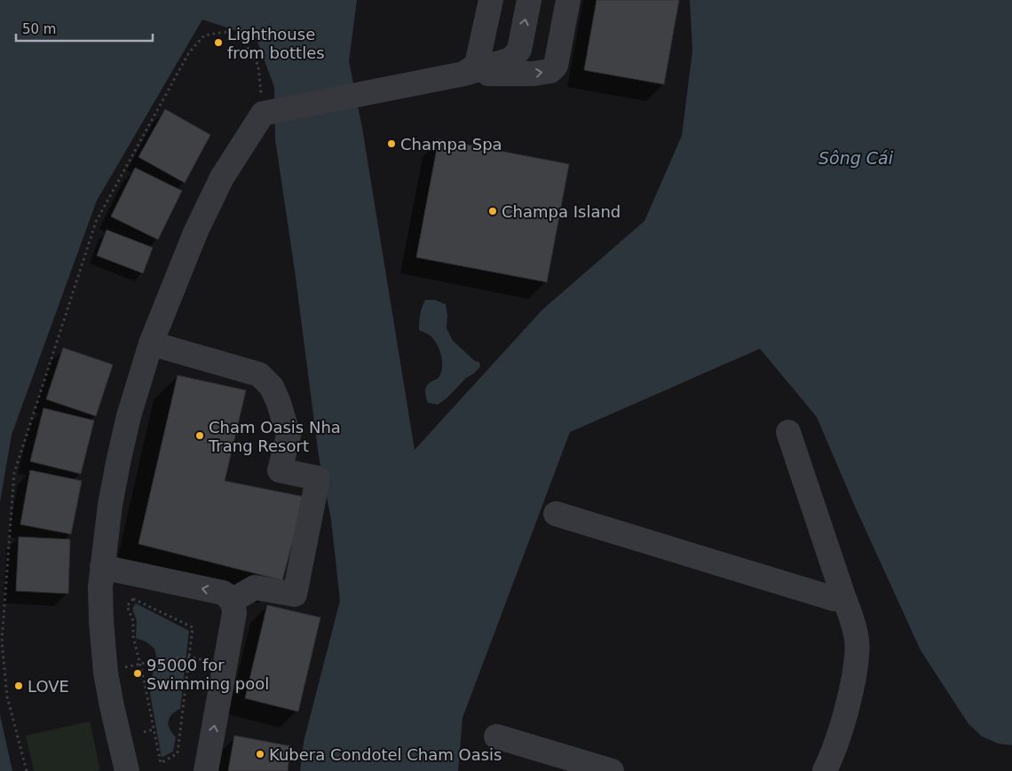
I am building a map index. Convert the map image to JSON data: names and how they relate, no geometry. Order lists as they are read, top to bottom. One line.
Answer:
{"water":["Sông Cái"],"places":["Lighthouse from bottles","Champa Spa","Champa Island","Cham Oasis Nha Trang Resort","95000 for Swimming pool","LOVE","Kubera Condotel Cham Oasis"],"scale_bar":"50 m"}
